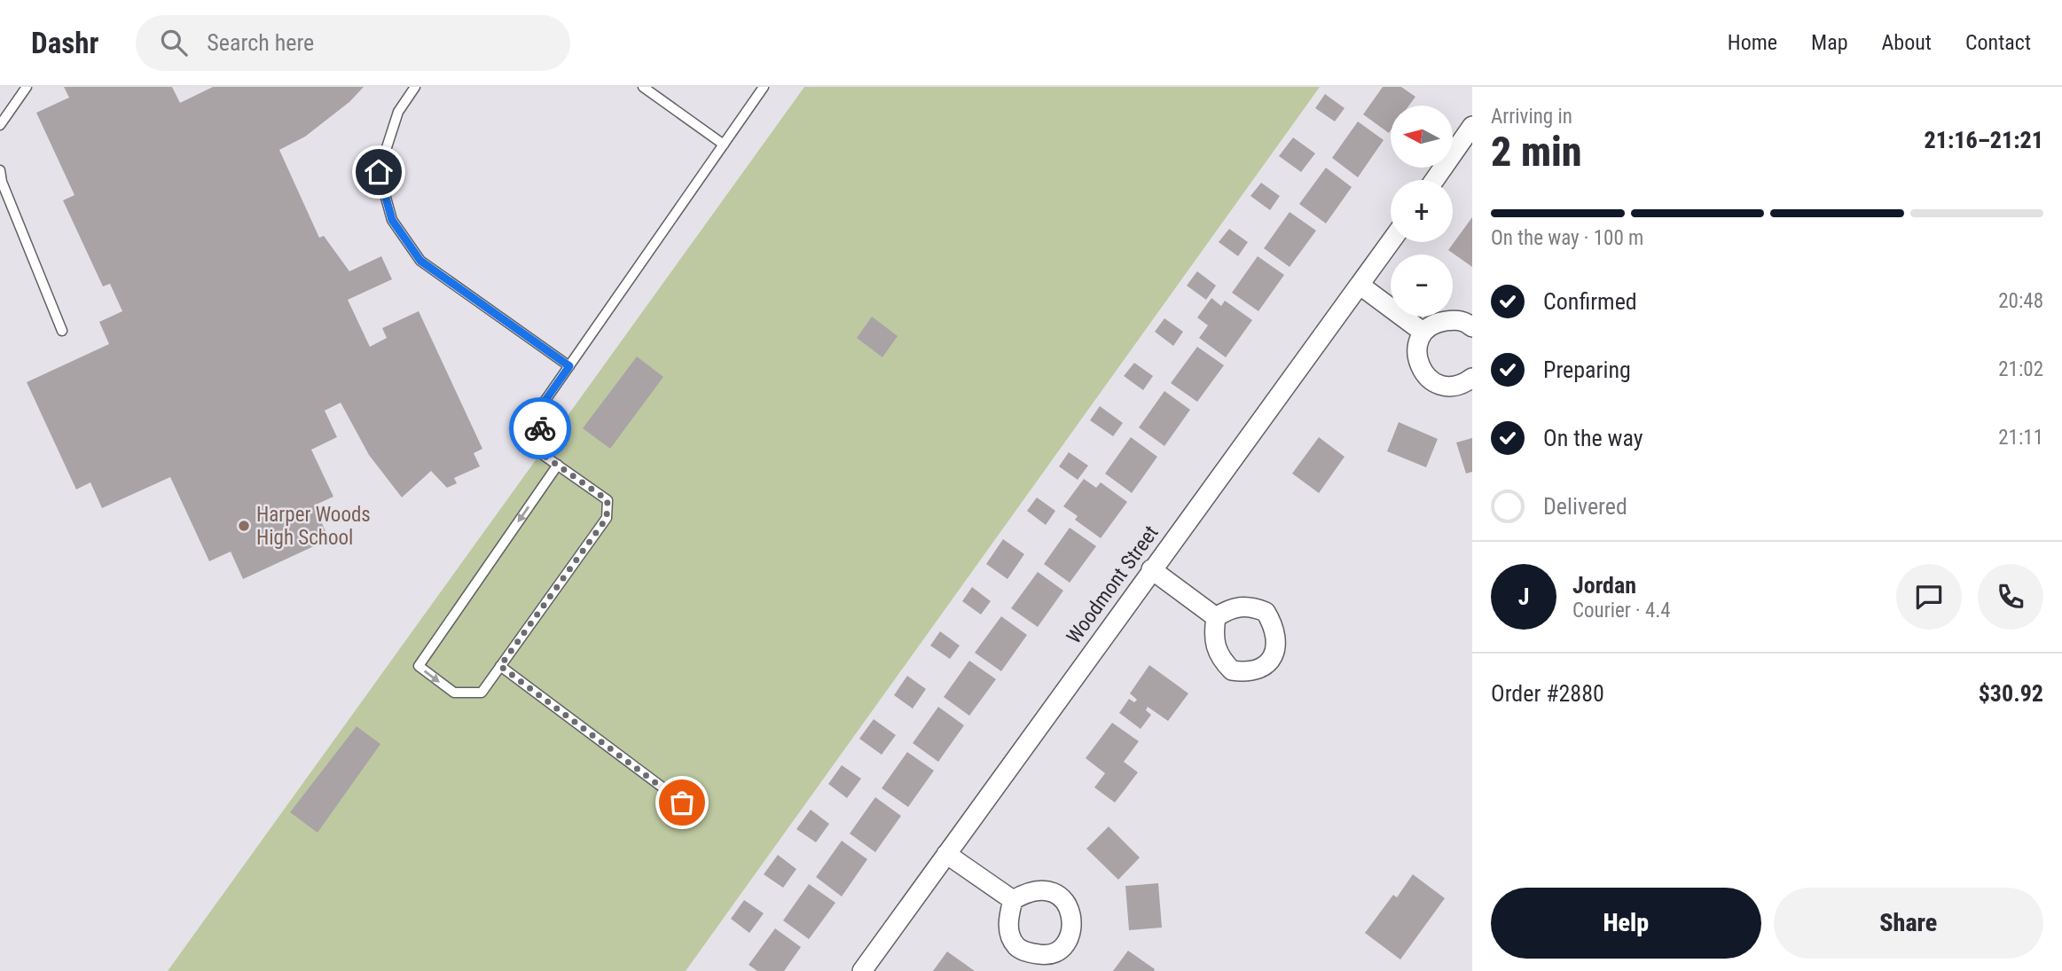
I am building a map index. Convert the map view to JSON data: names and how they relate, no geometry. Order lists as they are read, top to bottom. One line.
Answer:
{"streets":{"street":["Woodmont Street"]},"places":["Harper Woods High School"],"north":"left","page":{"header":"Dashr","search":"Search here","nav":["Home","Map","About","Contact"],"heading":["2 min","Arriving in","21:16–21:21"],"panel":["Jordan","Courier · 4.4","Order #2880","$30.92"],"map_buttons":["+","−"],"bar":"On the way · 100 m","list":[["Confirmed","20:48"],["Preparing","21:02"],["On the way","21:11"],"Delivered"],"round":"J","buttons":["Help","Share"]}}
